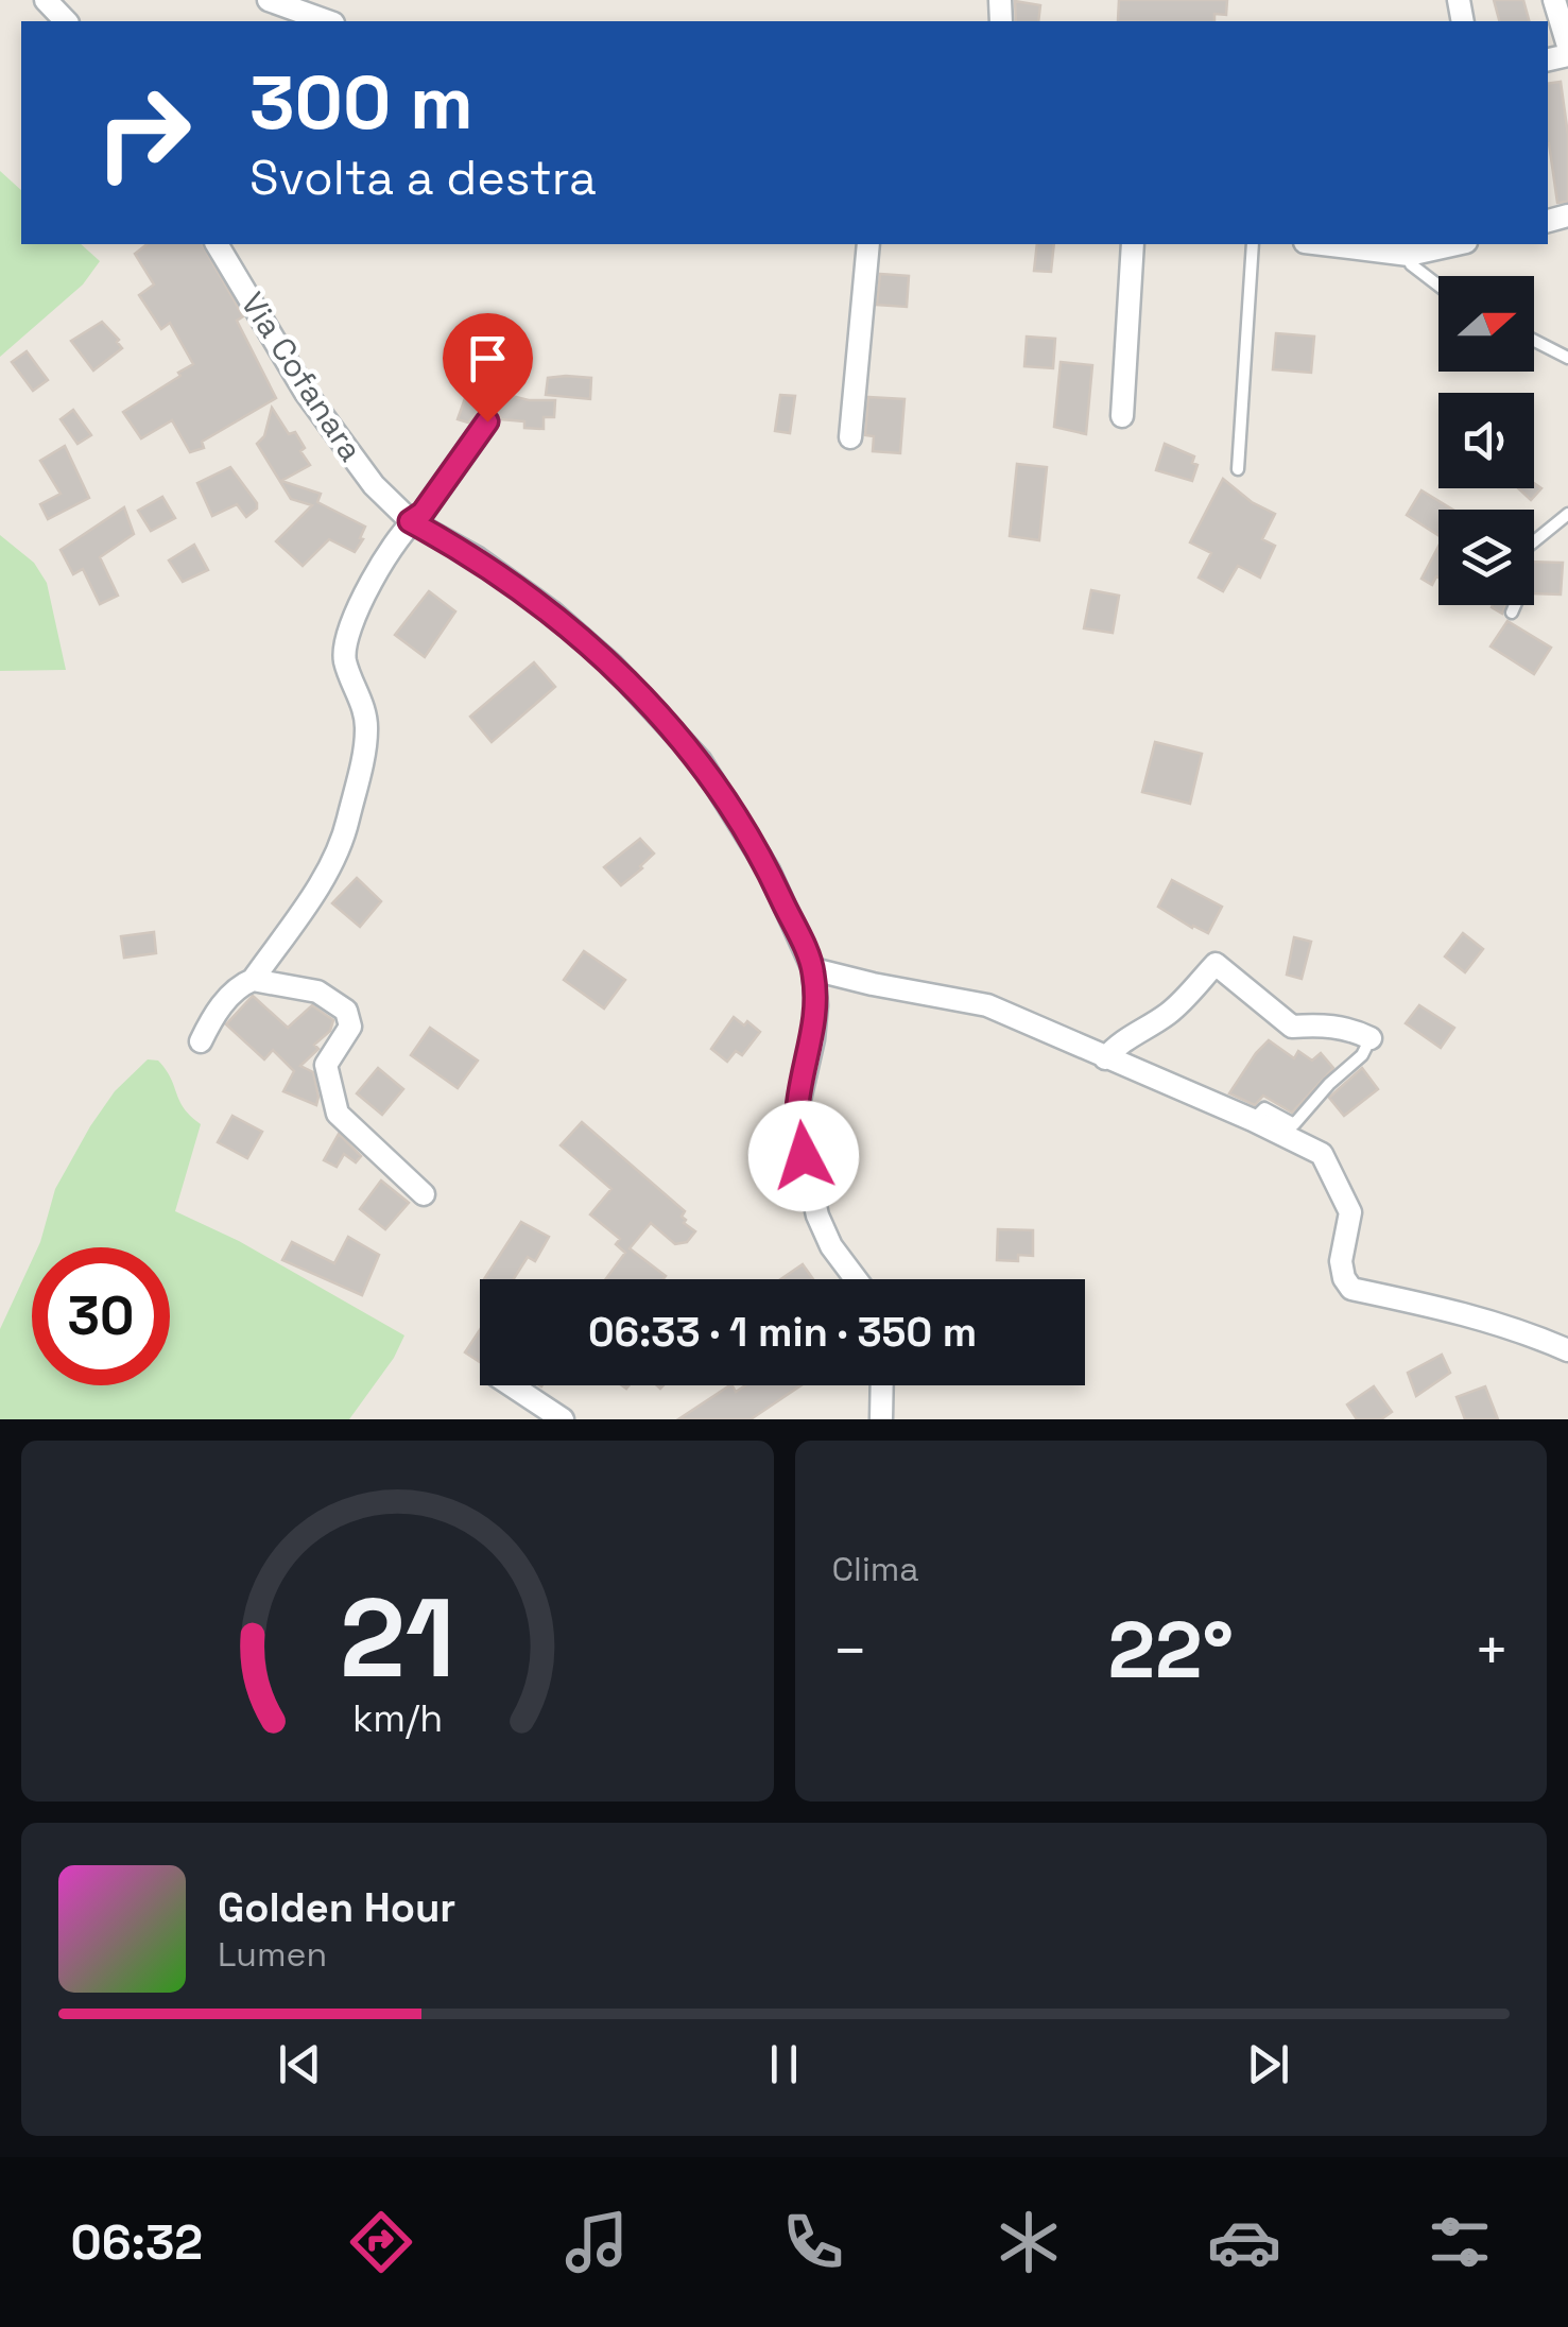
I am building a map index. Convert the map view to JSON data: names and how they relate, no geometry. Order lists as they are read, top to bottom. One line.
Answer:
{"streets":{"street":["Via Cofanara"]},"north":"right","page":{"turn":["300 m","Svolta a destra"],"limit":"30","trip":"06:33 · 1 min · 350 m","tile":"Clima","heat":["−","22°","+"],"song":["Golden Hour","Lumen"],"tabs":"06:32","gauge":["21","km/h"]}}
